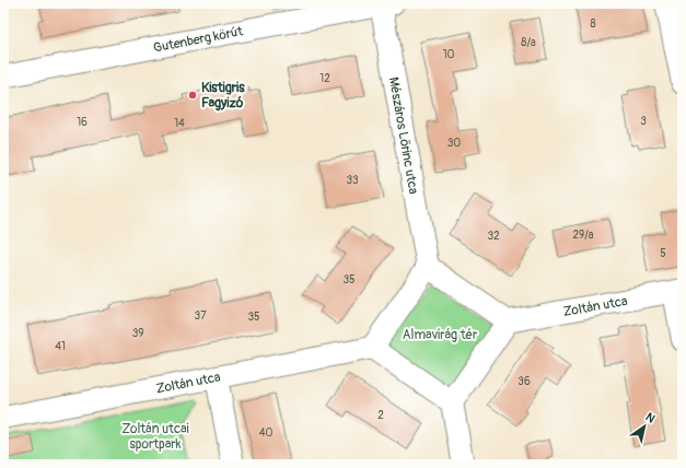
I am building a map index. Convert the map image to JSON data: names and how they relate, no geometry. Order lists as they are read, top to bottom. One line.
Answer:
{"streets":{"street":["Gutenberg körút","Mészáros Lőrinc utca","Zoltán utca"]},"crossings":[["Gutenberg körút","Mészáros Lőrinc utca"]],"parks":["Almavirág tér","Zoltán utcai sportpark"],"places":["Kistigris Fagyizó"],"house_numbers":["8","8/a","10","12","3","16","14","30","33","29/a","32","5","35","37","35","39","41","36","2","40"],"north":"top right"}
